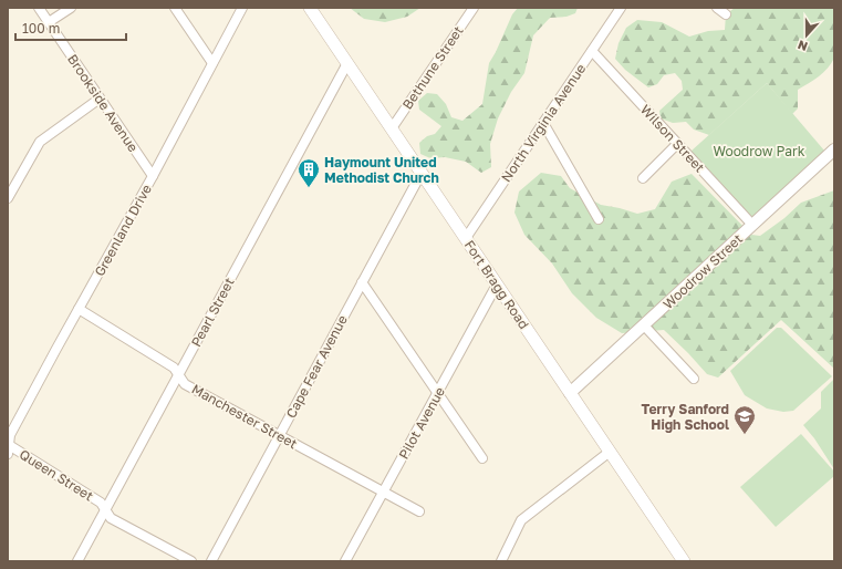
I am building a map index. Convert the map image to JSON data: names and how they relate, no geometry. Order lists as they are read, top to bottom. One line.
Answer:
{"streets":{"main road":["Fort Bragg Road"],"street":["Bethune Street","Brookside Avenue","North Virginia Avenue","Wilson Street","Greenland Drive","Woodrow Street","Pearl Street","Cape Fear Avenue","Manchester Street","Pilot Avenue","Queen Street"]},"crossings":[["Bethune Street","Fort Bragg Road"],["Brookside Avenue","Greenland Drive"],["North Virginia Avenue","Wilson Street"],["North Virginia Avenue","Fort Bragg Road"],["Wilson Street","Woodrow Street"],["Greenland Drive","Manchester Street"],["Greenland Drive","Queen Street"],["Woodrow Street","Fort Bragg Road"],["Fort Bragg Road","Pearl Street"],["Fort Bragg Road","Cape Fear Avenue"],["Fort Bragg Road","Pilot Avenue"],["Pearl Street","Manchester Street"],["Pearl Street","Queen Street"],["Cape Fear Avenue","Manchester Street"],["Manchester Street","Pilot Avenue"]],"parks":["Woodrow Park"],"places":{"building":["Haymount United Methodist Church"],"school or university":["Terry Sanford High School"]},"scale_bar":"100 m","north":"bottom"}
